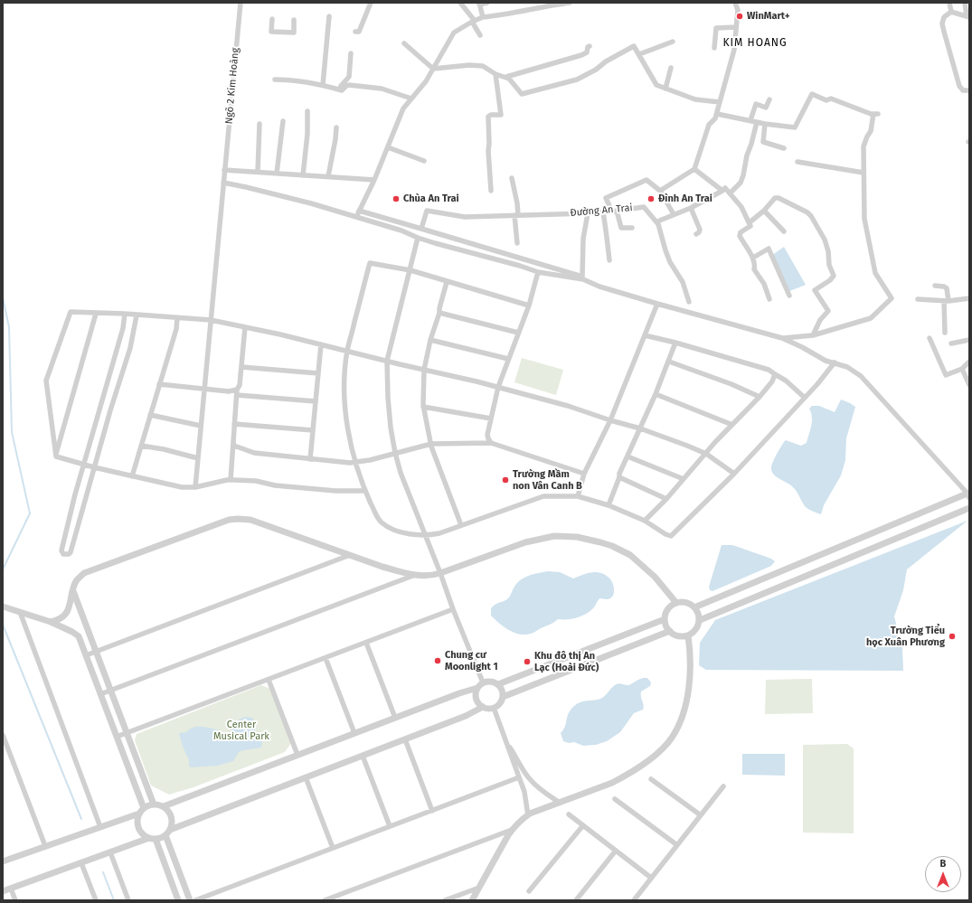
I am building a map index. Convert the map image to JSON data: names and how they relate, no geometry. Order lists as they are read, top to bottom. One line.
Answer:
{"streets":{"street":["Ngõ 2 Kim Hoàng","Đường An Trai"]},"districts":["KIM HOANG"],"parks":["Center Musical Park"],"places":["WinMart+","Chùa An Trai","Đình An Trai","Trường Mầm non Vân Canh B","Trường Tiểu học Xuân Phương","Chung cư Moonlight 1","Khu đô thị An Lạc (Hoài Đức)"],"north":"top"}
